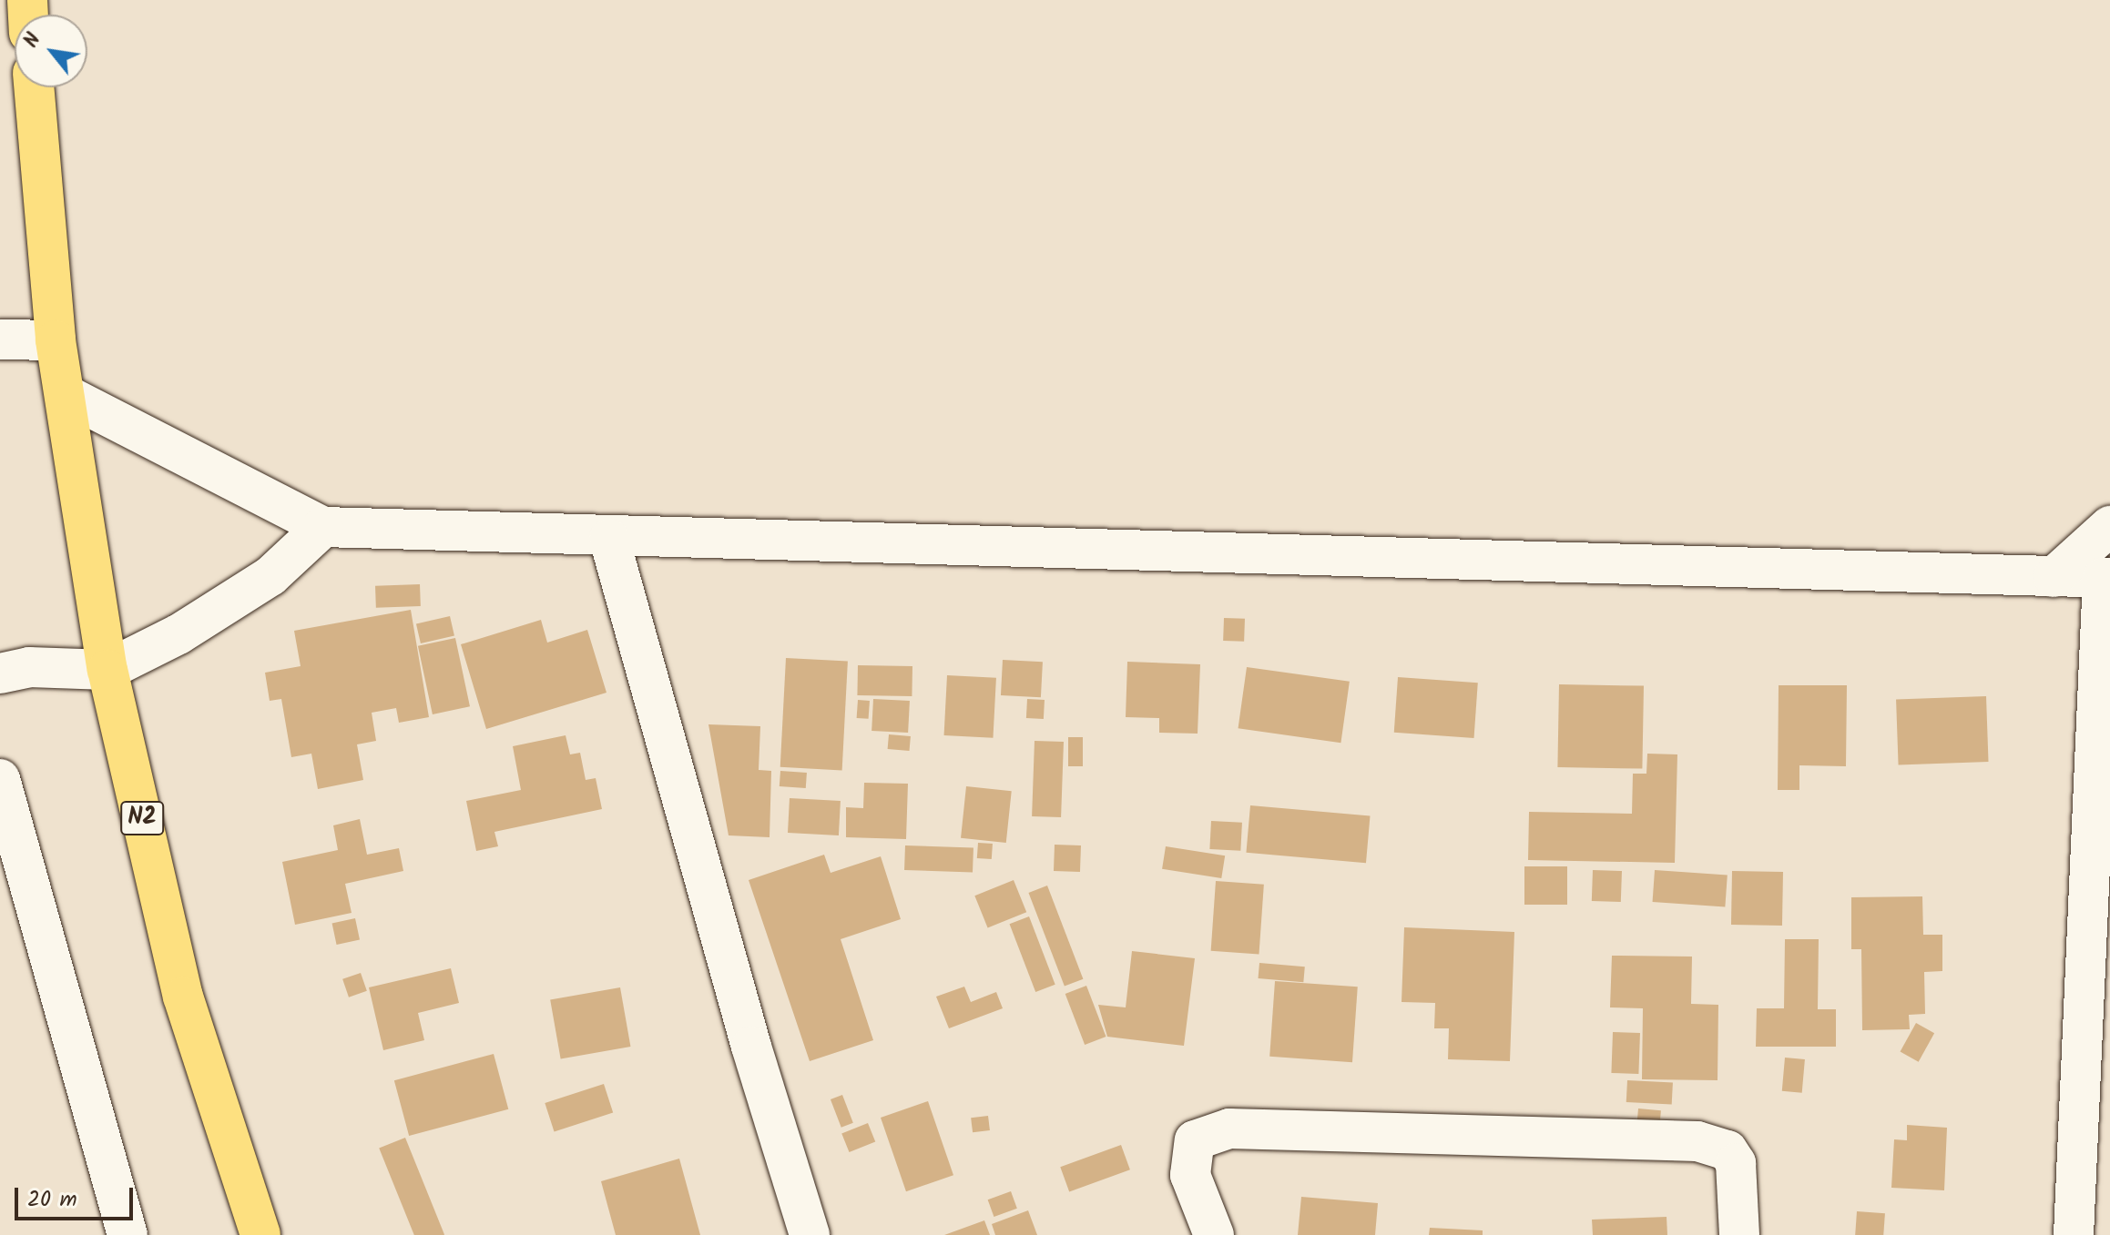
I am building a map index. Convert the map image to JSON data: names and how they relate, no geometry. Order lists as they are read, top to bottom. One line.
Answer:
{"streets":{"main road":["N2"]},"scale_bar":"20 m","north":"top left"}
